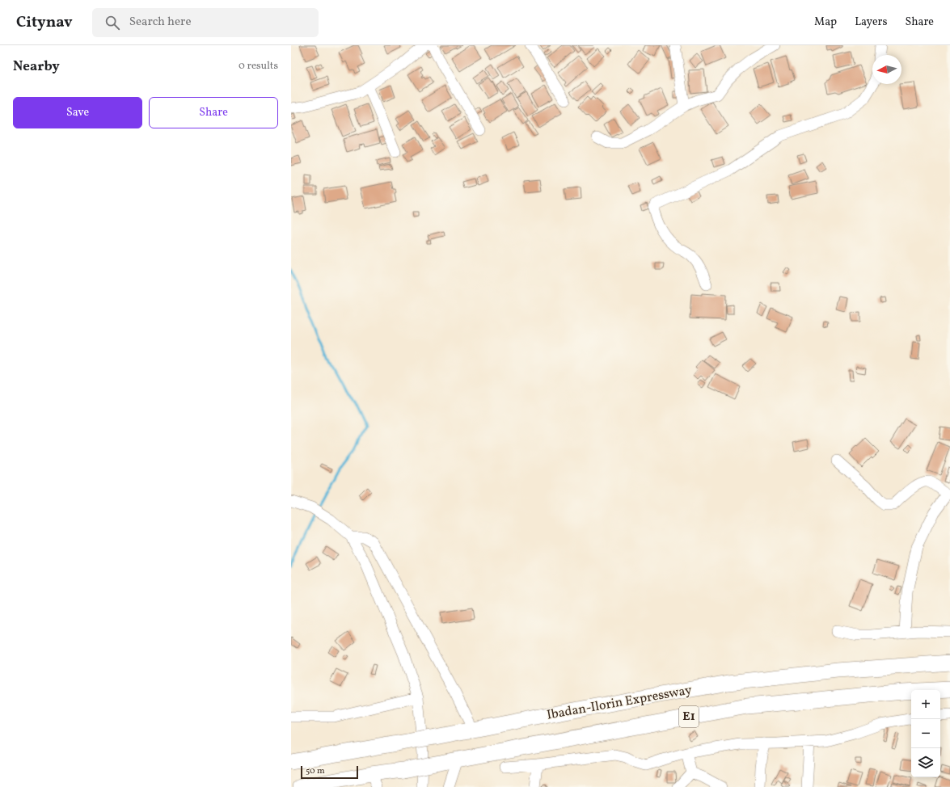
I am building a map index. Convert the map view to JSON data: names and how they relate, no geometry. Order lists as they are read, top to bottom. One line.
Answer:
{"streets":{"highway":["Ibadan-Ilorin Expressway","E1"]},"scale_bar":"50 m","north":"left","page":{"header":"Citynav","search":"Search here","nav":["Map","Layers","Share"],"heading":["Nearby","0 results"],"buttons":["Save","Share"],"map_buttons":["+","−"],"scale":"50 m"}}
